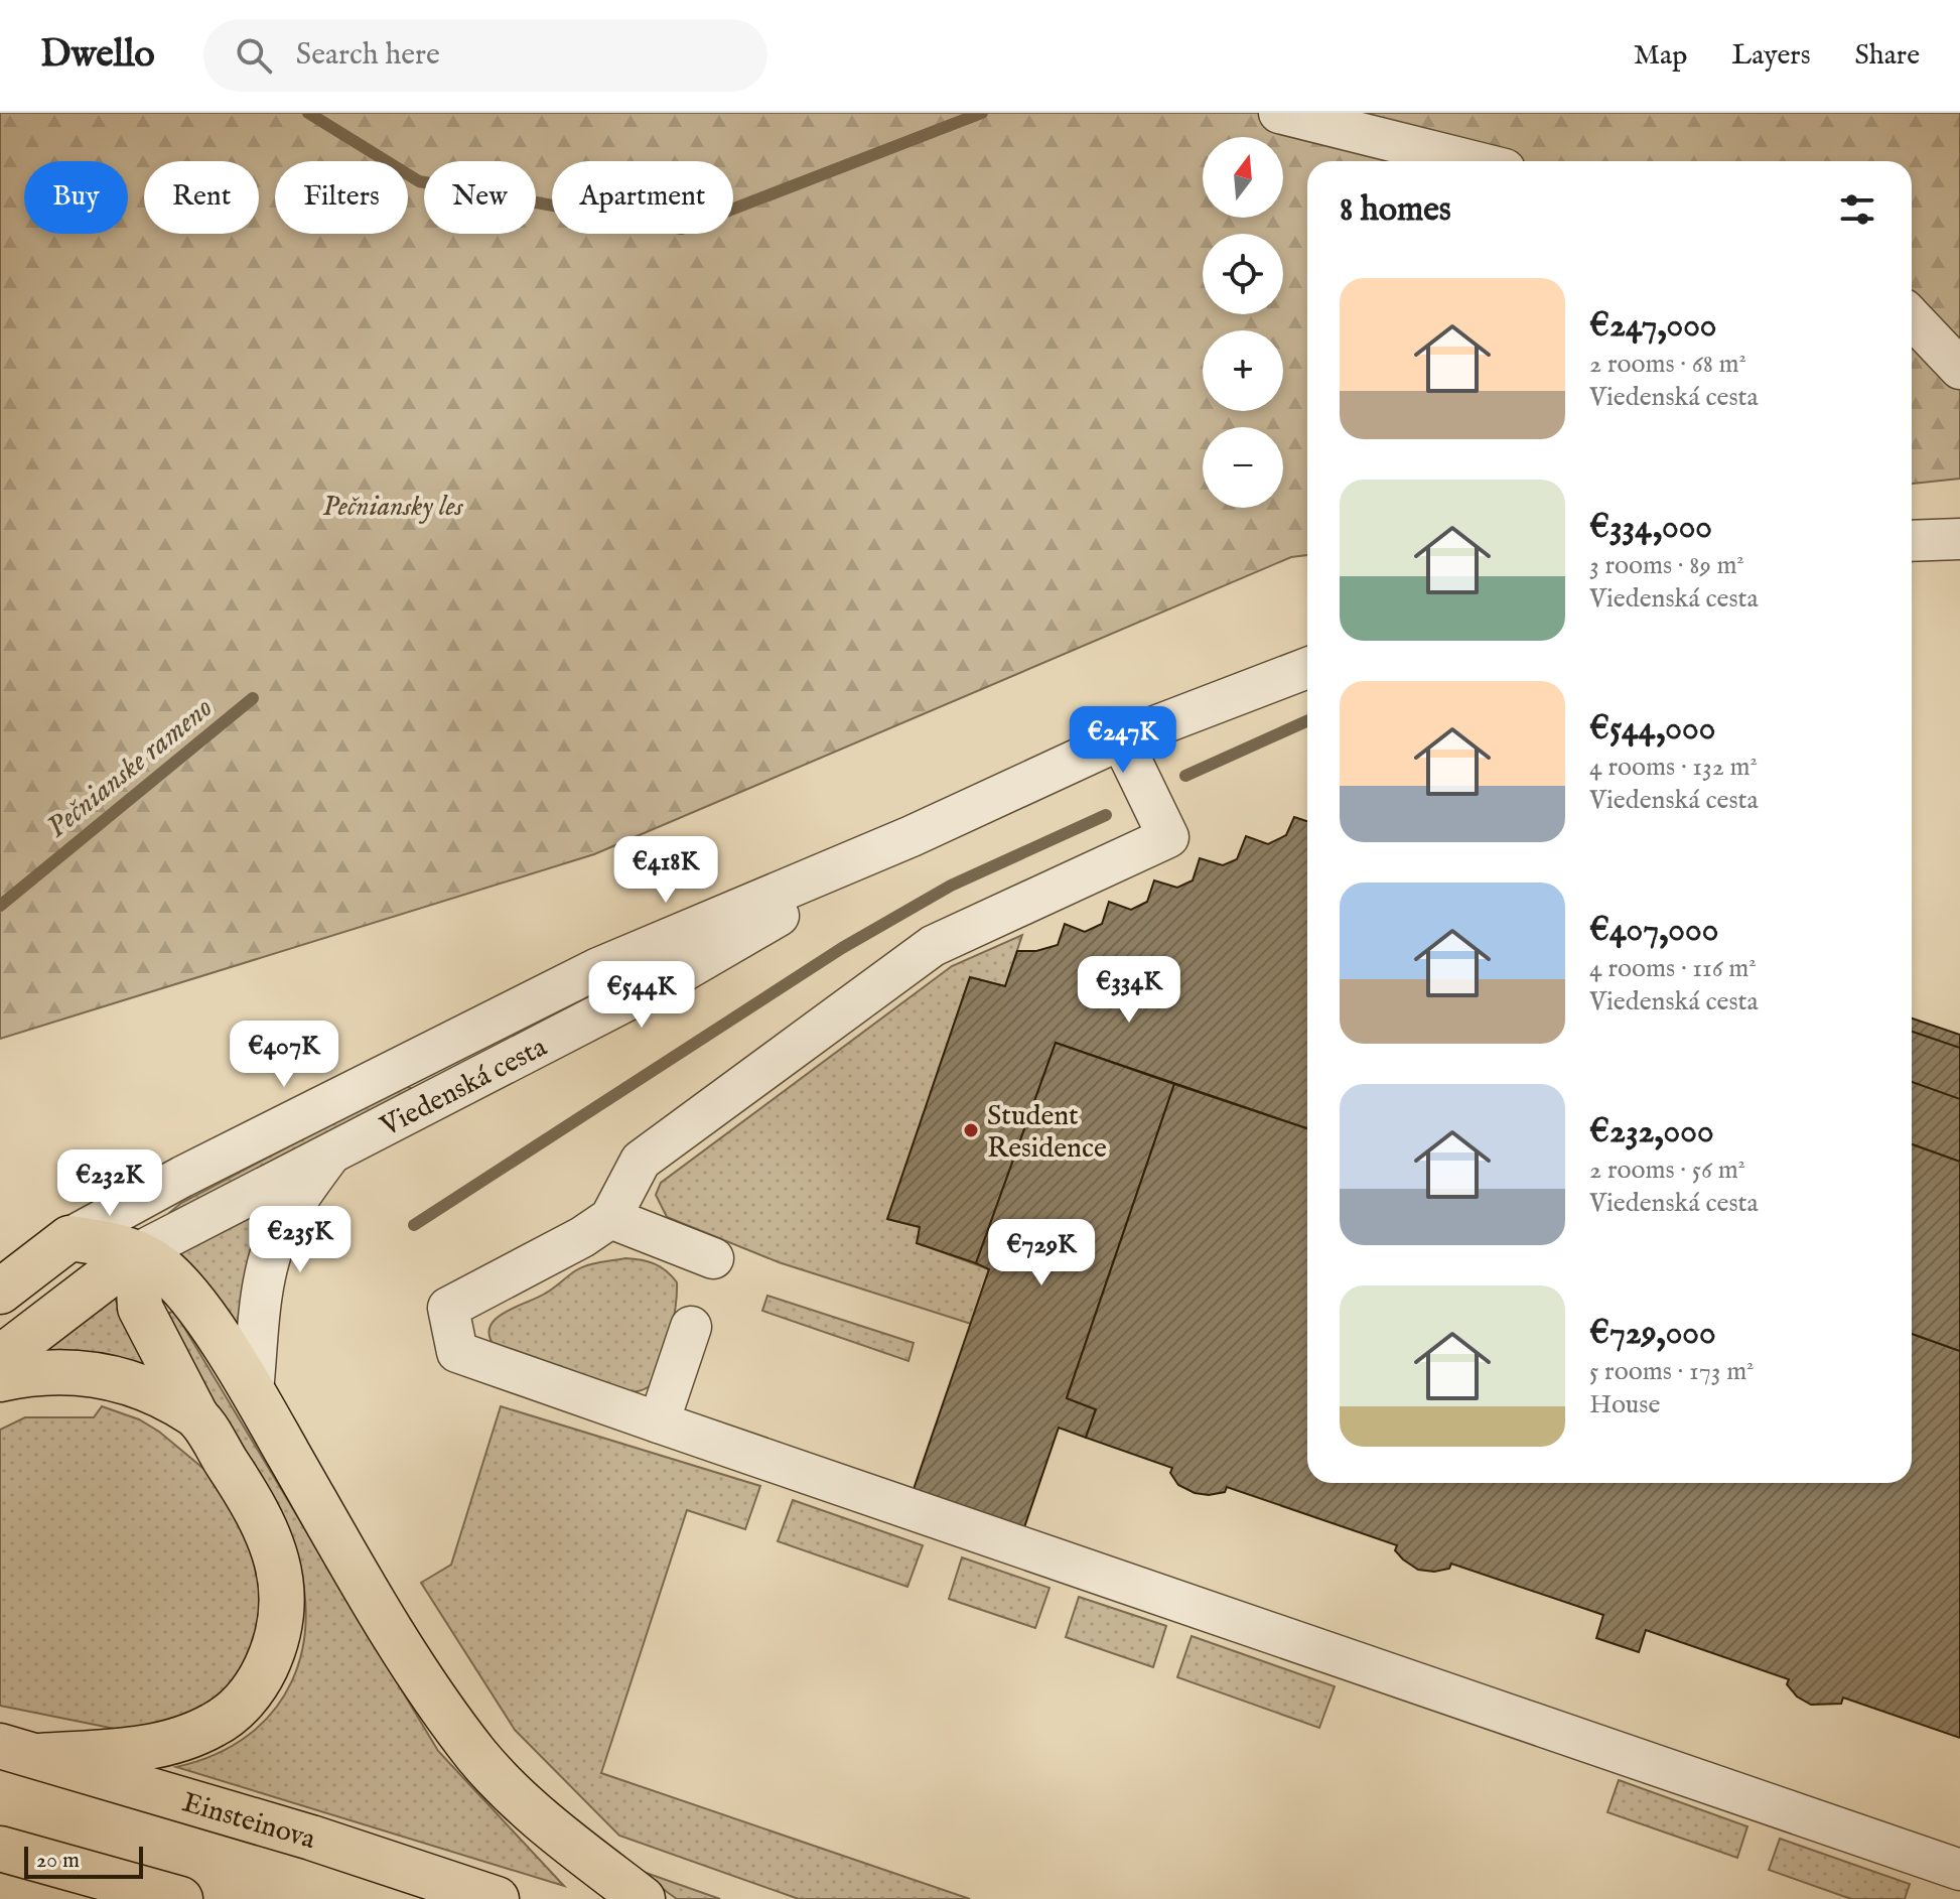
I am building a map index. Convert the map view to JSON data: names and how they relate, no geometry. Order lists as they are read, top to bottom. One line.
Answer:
{"streets":{"main road":["Viedenská cesta","Einsteinova"]},"water":["Pečnianske rameno"],"parks":["Pečniansky les"],"places":["Student Residence"],"scale_bar":"20 m","north":"top","page":{"header":"Dwello","search":"Search here","nav":["Map","Layers","Share"],"map_buttons":["+","−"],"chip":["Buy","Rent","Filters","New","Apartment"],"heading":"8 homes","list":[{"name":"€247,000","note":"2 rooms · 68 m² · Viedenská cesta"},{"name":"€334,000","note":"3 rooms · 89 m² · Viedenská cesta"},{"name":"€544,000","note":"4 rooms · 132 m² · Viedenská cesta"},{"name":"€407,000","note":"4 rooms · 116 m² · Viedenská cesta"},{"name":"€232,000","note":"2 rooms · 56 m² · Viedenská cesta"},{"name":"€729,000","note":"5 rooms · 173 m² · House"}],"price":["€247K","€418K","€334K","€544K","€407K","€232K","€235K","€729K"],"scale":"20 m"}}
